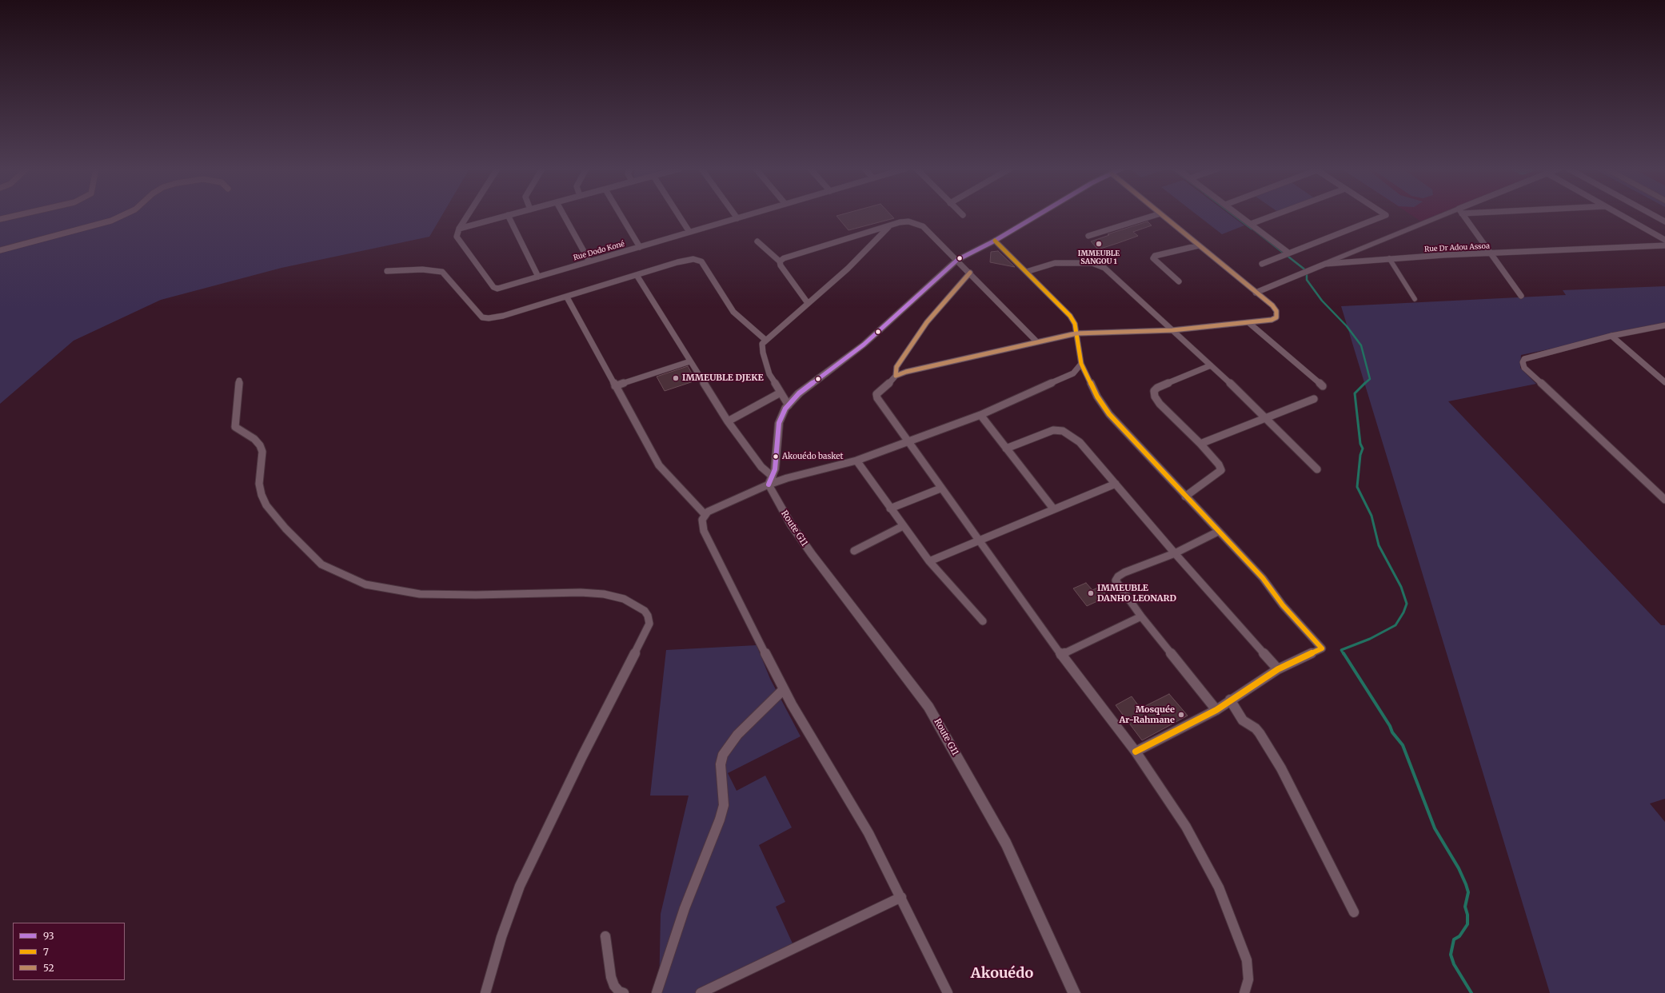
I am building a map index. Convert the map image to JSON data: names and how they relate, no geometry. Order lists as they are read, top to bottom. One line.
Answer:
{"streets":{"street":["Rue Dr Adou Assoa","Rue Dodo Koné","Route G11"]},"districts":["Akouédo"],"places":["IMMEUBLE SANGOU 1","IMMEUBLE DJEKE","Akouédo basket","IMMEUBLE DANHO LEONARD","Mosquée Ar-Rahmane"],"lines":["transit line 93","transit line 52","transit line 7"],"legend":["93","7","52"]}
